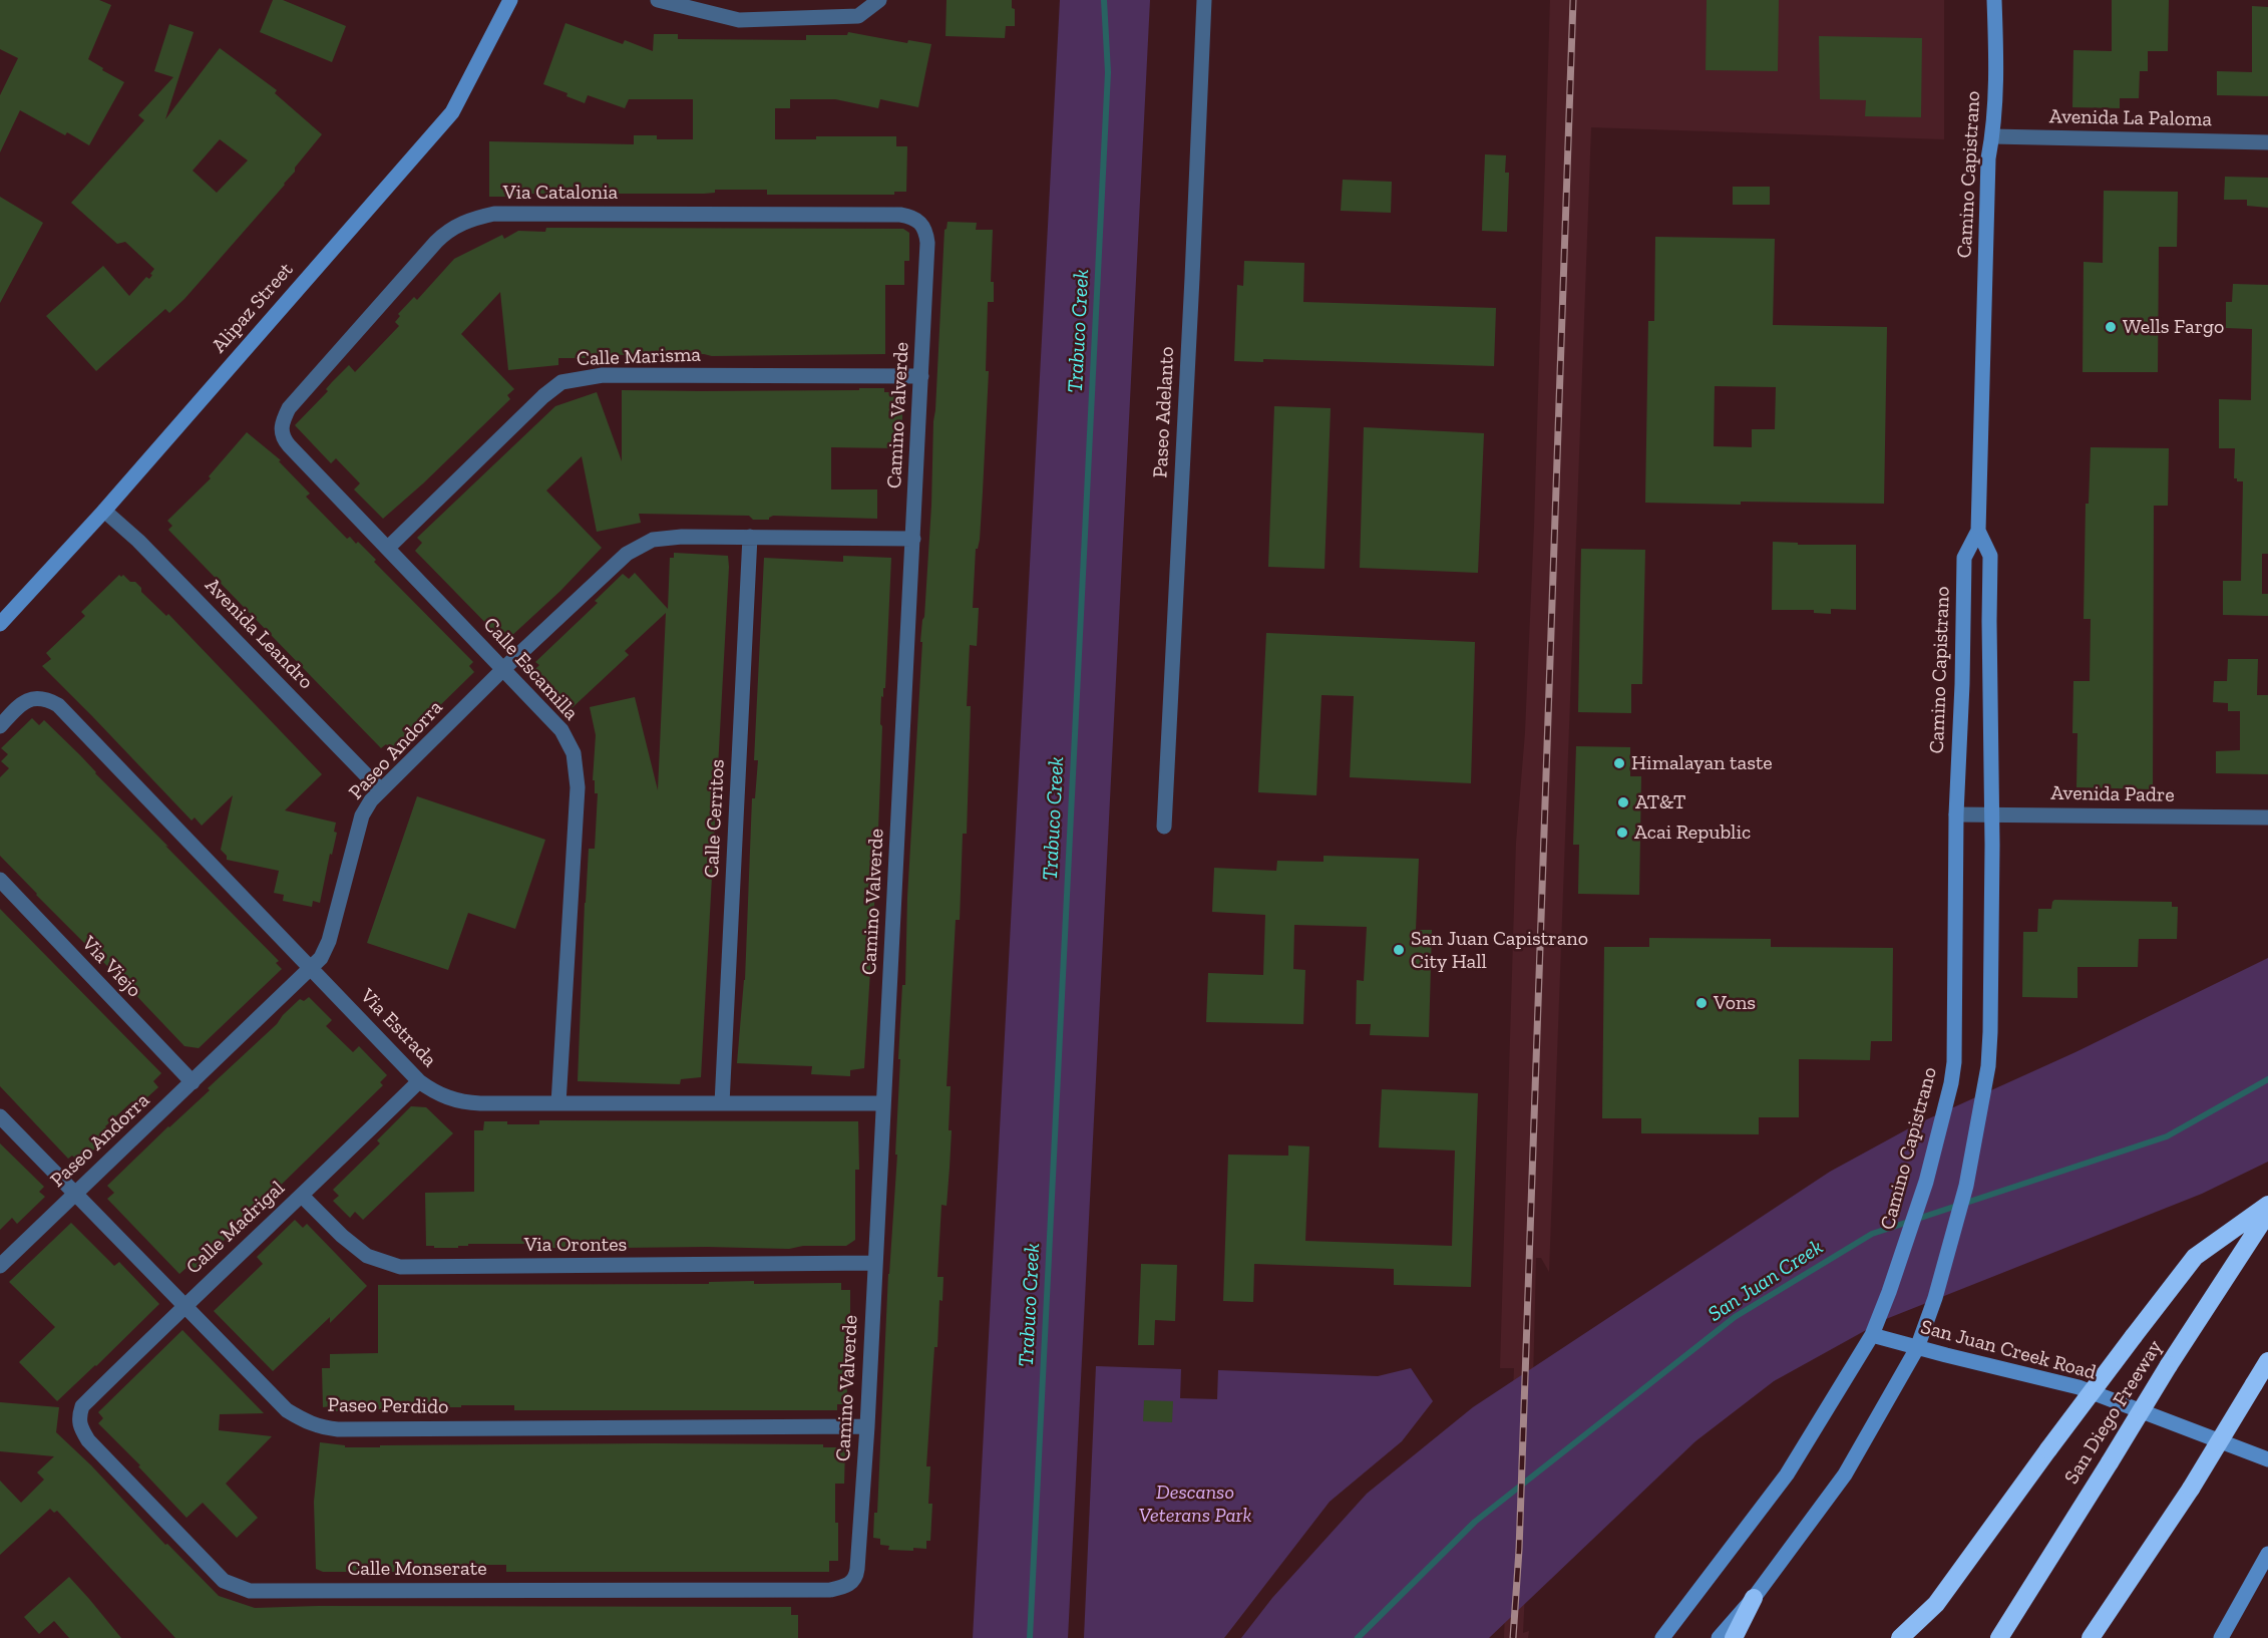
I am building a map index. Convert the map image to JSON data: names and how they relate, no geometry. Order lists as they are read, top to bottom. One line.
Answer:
{"streets":{"highway":["San Diego Freeway"],"main road":["Camino Capistrano","Alipaz Street","San Juan Creek Road"],"street":["Avenida La Paloma","Via Catalonia","Calle Marisma","Paseo Adelanto","Camino Valverde","Avenida Leandro","Calle Escamilla","Paseo Andorra","Avenida Padre","Calle Cerritos","Via Viejo","Via Estrada","Calle Madrigal","Via Orontes","Paseo Perdido","Calle Monserate"]},"crossings":[["Avenida La Paloma","Camino Capistrano"],["Camino Capistrano","Avenida Padre"],["Camino Capistrano","San Juan Creek Road"],["Via Catalonia","Camino Valverde"],["Via Catalonia","Calle Escamilla"],["Alipaz Street","Avenida Leandro"],["Calle Marisma","Camino Valverde"],["Calle Marisma","Calle Escamilla"],["Camino Valverde","Paseo Andorra"],["Camino Valverde","Via Estrada"],["Camino Valverde","Via Orontes"],["Camino Valverde","Paseo Perdido"],["Camino Valverde","Calle Monserate"],["Avenida Leandro","Paseo Andorra"],["Calle Escamilla","Paseo Andorra"],["Calle Escamilla","Via Estrada"],["Paseo Andorra","Calle Cerritos"],["Paseo Andorra","Via Viejo"],["Paseo Andorra","Via Estrada"],["Paseo Andorra","Paseo Perdido"],["Calle Cerritos","Via Estrada"],["Via Estrada","Calle Madrigal"],["Calle Madrigal","Via Orontes"],["Calle Madrigal","Paseo Perdido"],["Calle Madrigal","Calle Monserate"]],"water":["Trabuco Creek","San Juan Creek"],"parks":["Descanso Veterans Park"],"places":["Wells Fargo","Himalayan taste","AT&T","Acai Republic","San Juan Capistrano City Hall","Vons"]}
